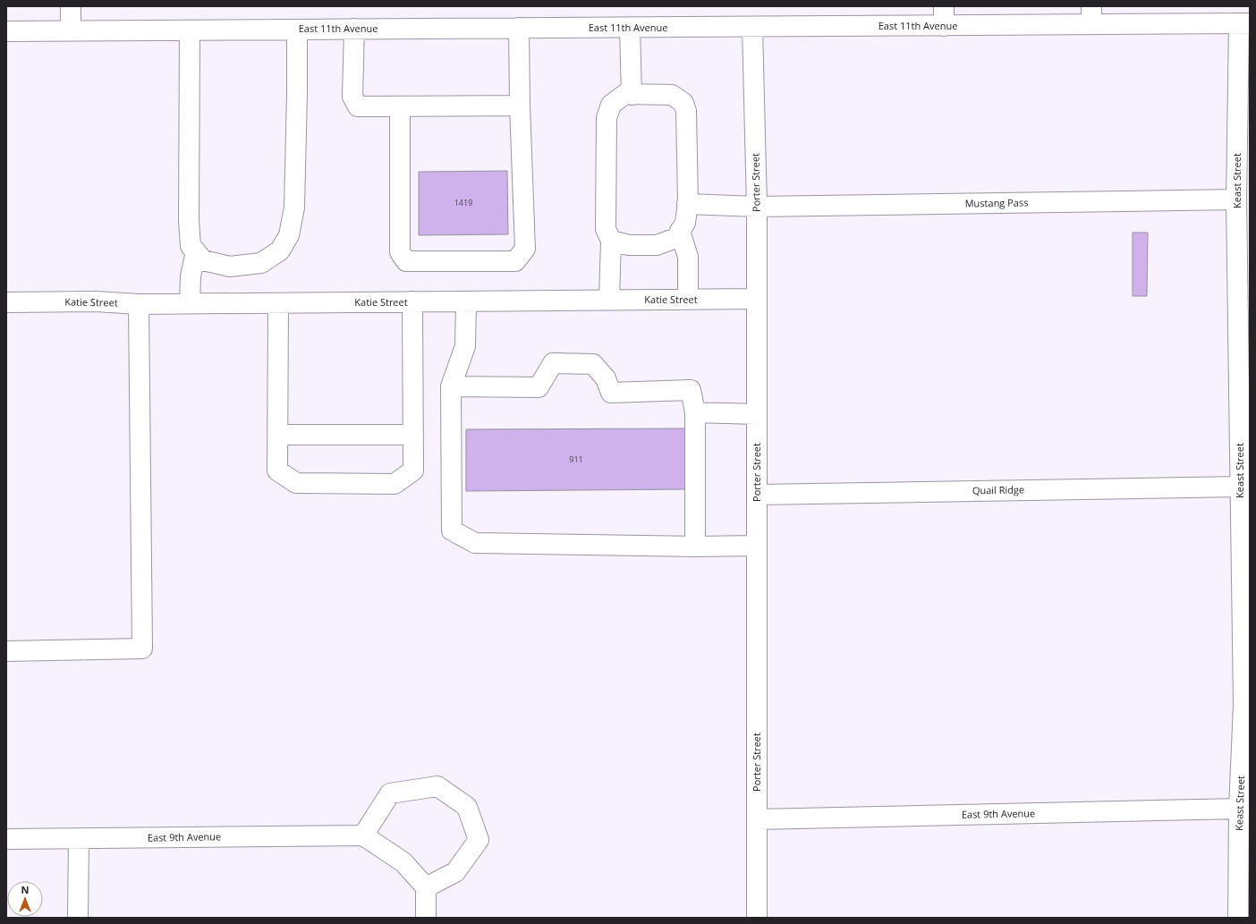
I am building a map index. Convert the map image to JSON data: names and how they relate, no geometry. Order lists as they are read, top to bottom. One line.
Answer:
{"streets":{"street":["East 11th Avenue","Keast Street","Porter Street","Mustang Pass","Katie Street","Quail Ridge","East 9th Avenue"]},"crossings":[["East 11th Avenue","Keast Street"],["East 11th Avenue","Porter Street"],["Keast Street","Mustang Pass"],["Keast Street","Quail Ridge"],["Keast Street","East 9th Avenue"],["Porter Street","Mustang Pass"],["Porter Street","Katie Street"],["Porter Street","Quail Ridge"],["Porter Street","East 9th Avenue"]],"house_numbers":["1419","911"],"north":"top"}
